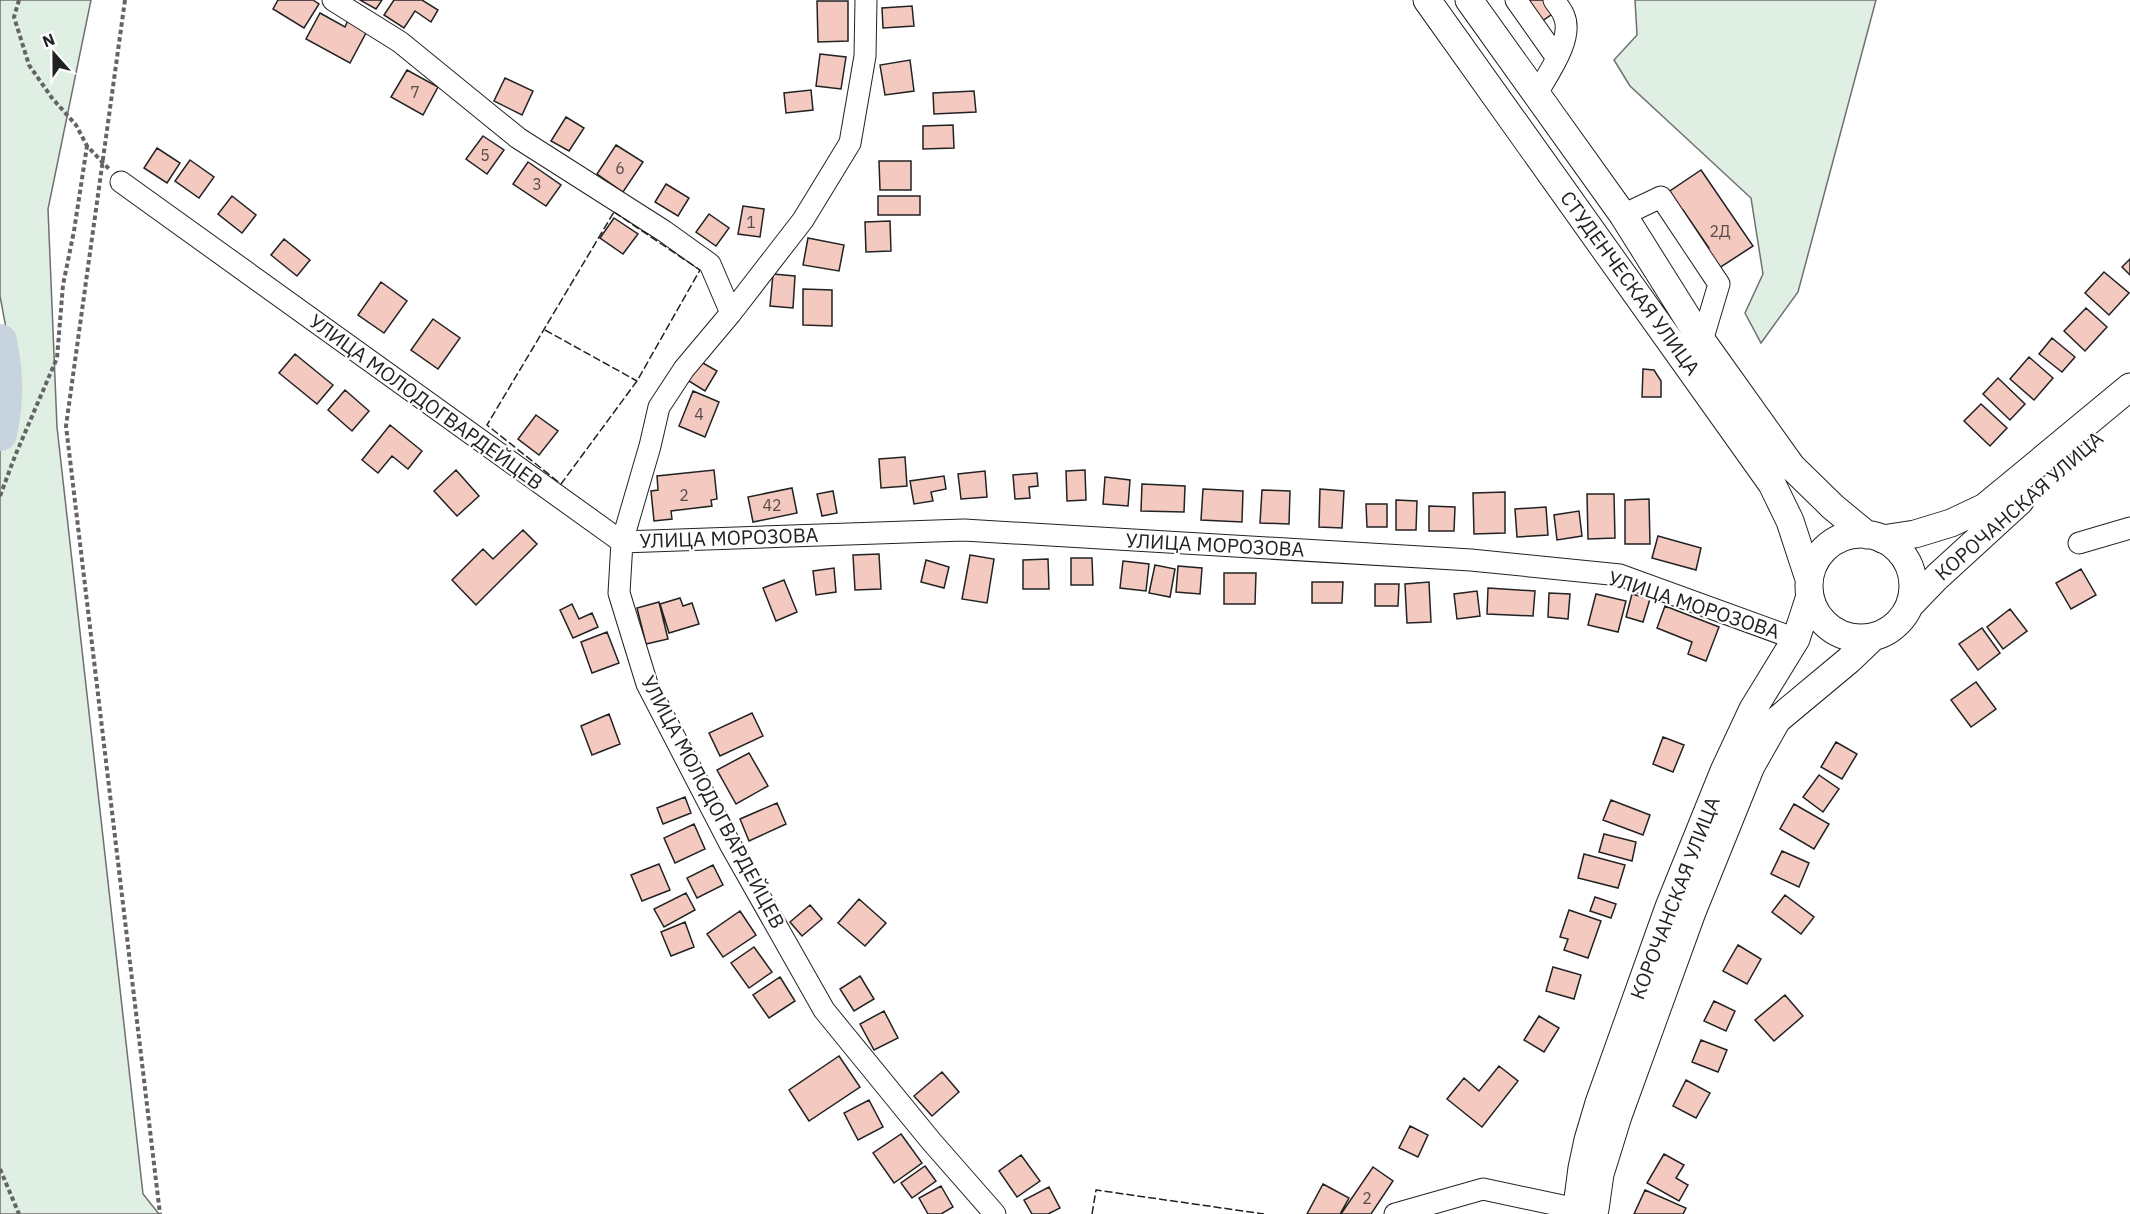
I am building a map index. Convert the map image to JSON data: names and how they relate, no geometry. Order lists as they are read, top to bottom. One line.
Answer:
{"streets":{"main road":["СТУДЕНЧЕСКАЯ УЛИЦА","КОРОЧАНСКАЯ УЛИЦА"],"street":["УЛИЦА МОЛОДОГВАРДЕЙЦЕВ","УЛИЦА МОРОЗОВА"]},"crossings":[["СТУДЕНЧЕСКАЯ УЛИЦА","КОРОЧАНСКАЯ УЛИЦА"],["УЛИЦА МОЛОДОГВАРДЕЙЦЕВ","УЛИЦА МОРОЗОВА"],["КОРОЧАНСКАЯ УЛИЦА","УЛИЦА МОРОЗОВА"]],"house_numbers":["7","5","6","3","1","2Д","4","2","42","2"],"north":"top"}
